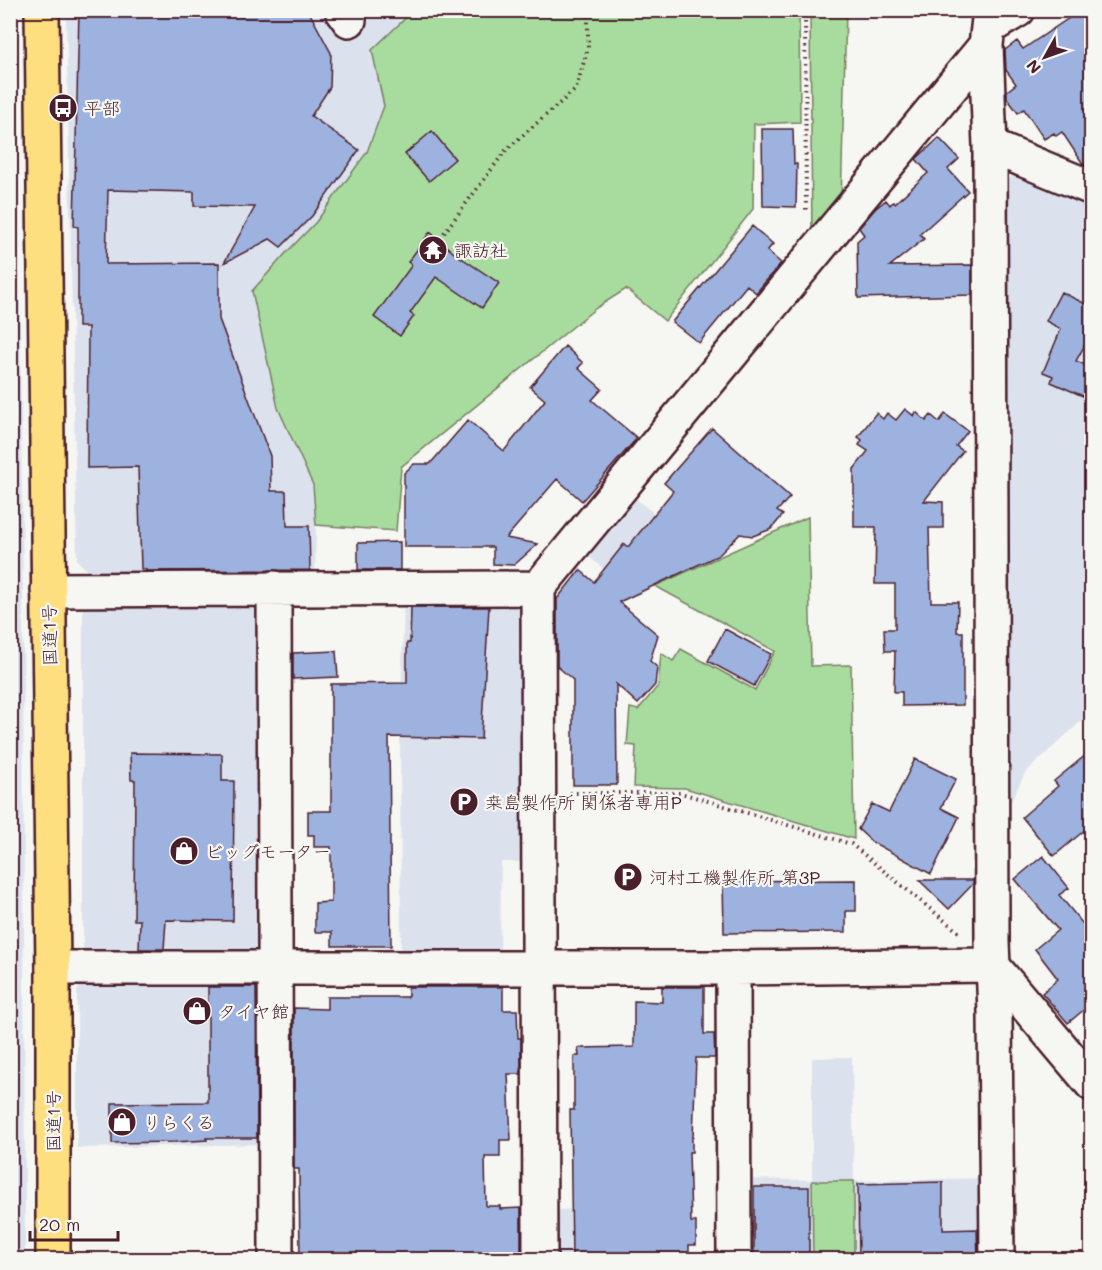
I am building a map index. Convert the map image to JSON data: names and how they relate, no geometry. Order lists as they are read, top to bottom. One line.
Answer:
{"streets":{"highway":["国道1号"]},"places":{"bus stop":["平部"],"temple":["諏訪社"],"parking":["桒島製作所 関係者専用P","河村工機製作所 第3P"],"shop":["ビッグモーター","タイヤ館","りらくる"]},"scale_bar":"20 m","north":"bottom left"}
